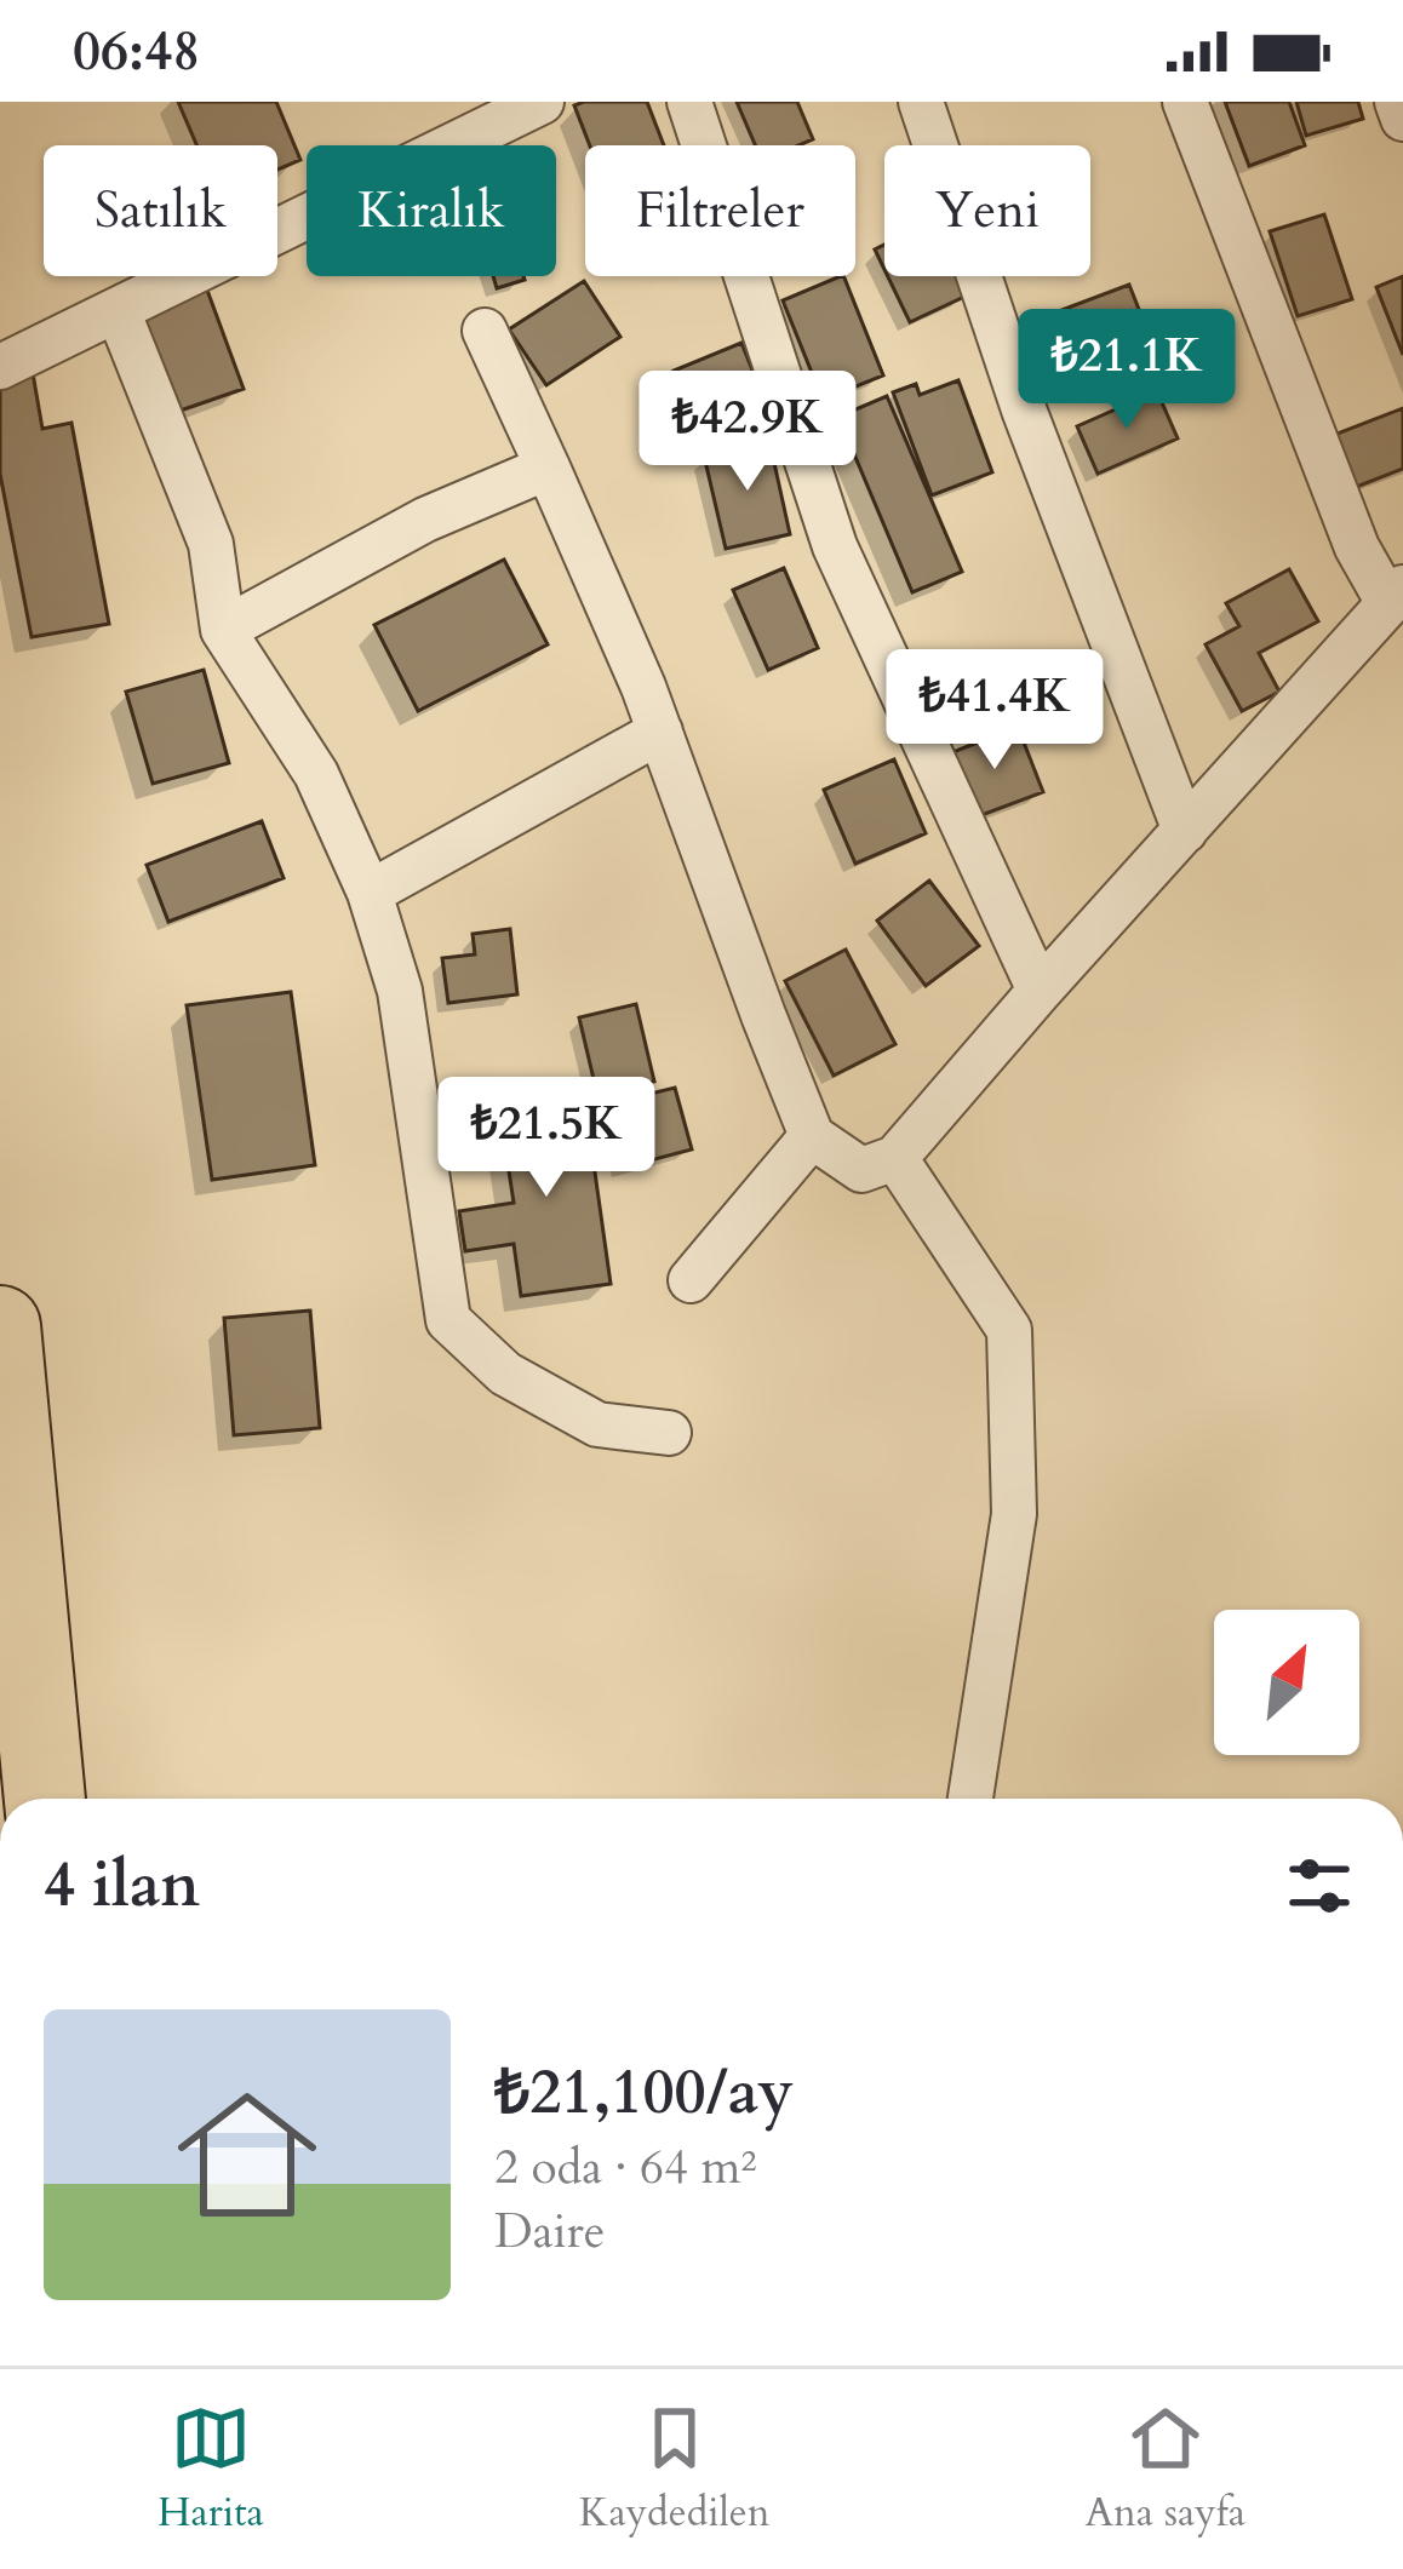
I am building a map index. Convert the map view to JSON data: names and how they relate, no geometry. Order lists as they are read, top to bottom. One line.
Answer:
{"north":"top right","page":{"status":"06:48","chip":["Satılık","Kiralık","Filtreler","Yeni"],"price":["₺21.1K","₺42.9K","₺41.4K","₺21.5K"],"heading":"4 ilan","list":[{"name":"₺21,100/ay","note":"2 oda · 64 m² · Daire"}],"tabs":["Harita","Kaydedilen","Ana sayfa"]}}
